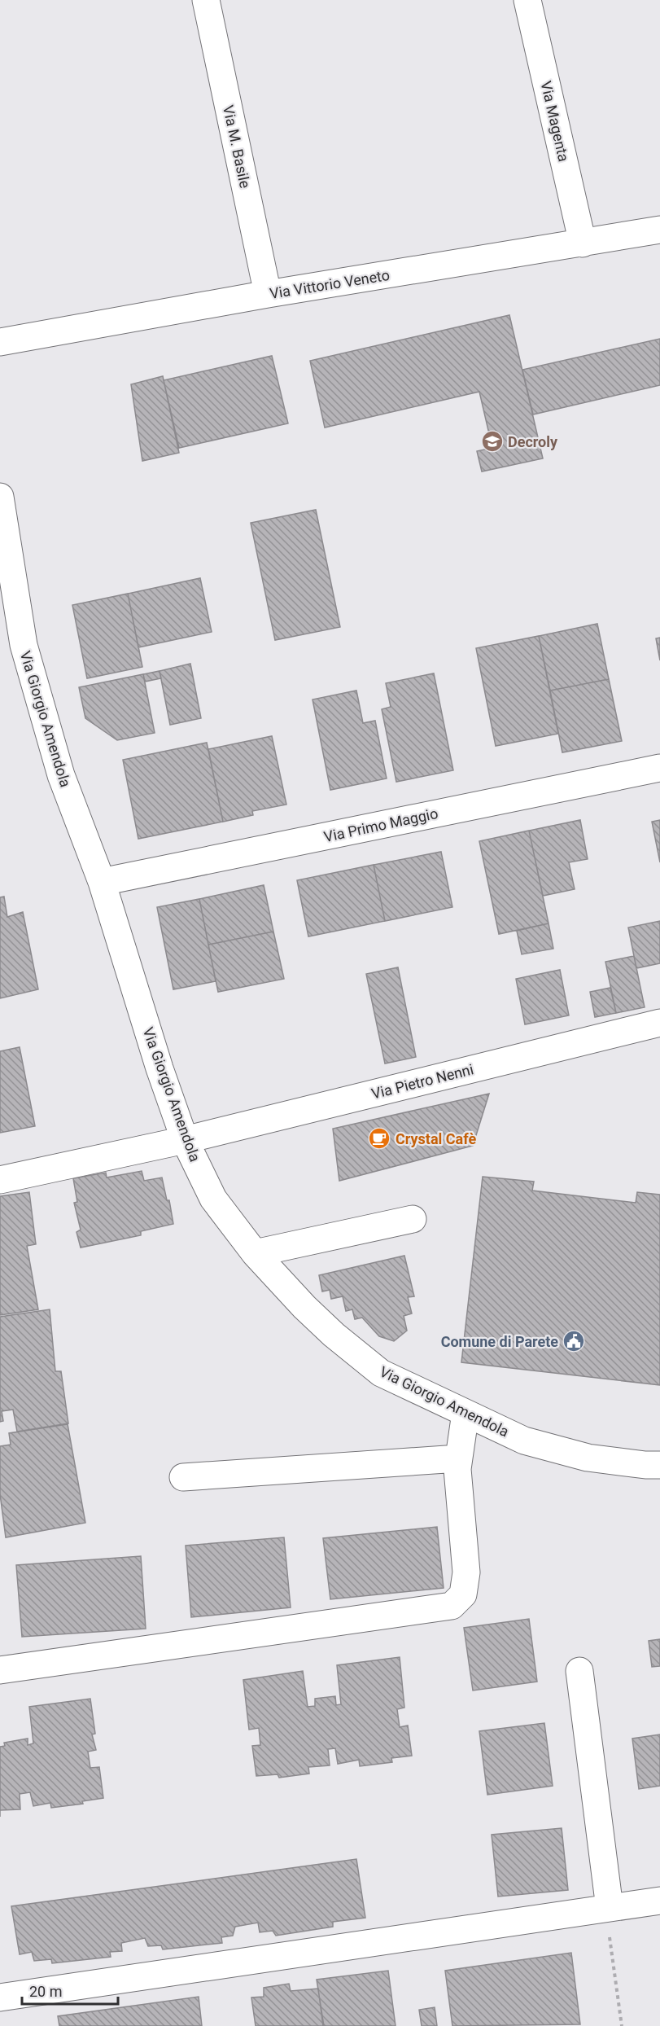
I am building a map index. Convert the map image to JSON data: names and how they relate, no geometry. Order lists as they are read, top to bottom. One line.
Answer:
{"streets":{"street":["Via Magenta","Via M. Basile","Via Vittorio Veneto","Via Giorgio Amendola","Via Primo Maggio","Via Pietro Nenni"]},"crossings":[["Via Magenta","Via Vittorio Veneto"],["Via M. Basile","Via Vittorio Veneto"],["Via Giorgio Amendola","Via Primo Maggio"],["Via Giorgio Amendola","Via Pietro Nenni"]],"places":{"school or university":["Decroly"],"cafe":["Crystal Cafè"],"public building":["Comune di Parete"]},"scale_bar":"20 m"}
